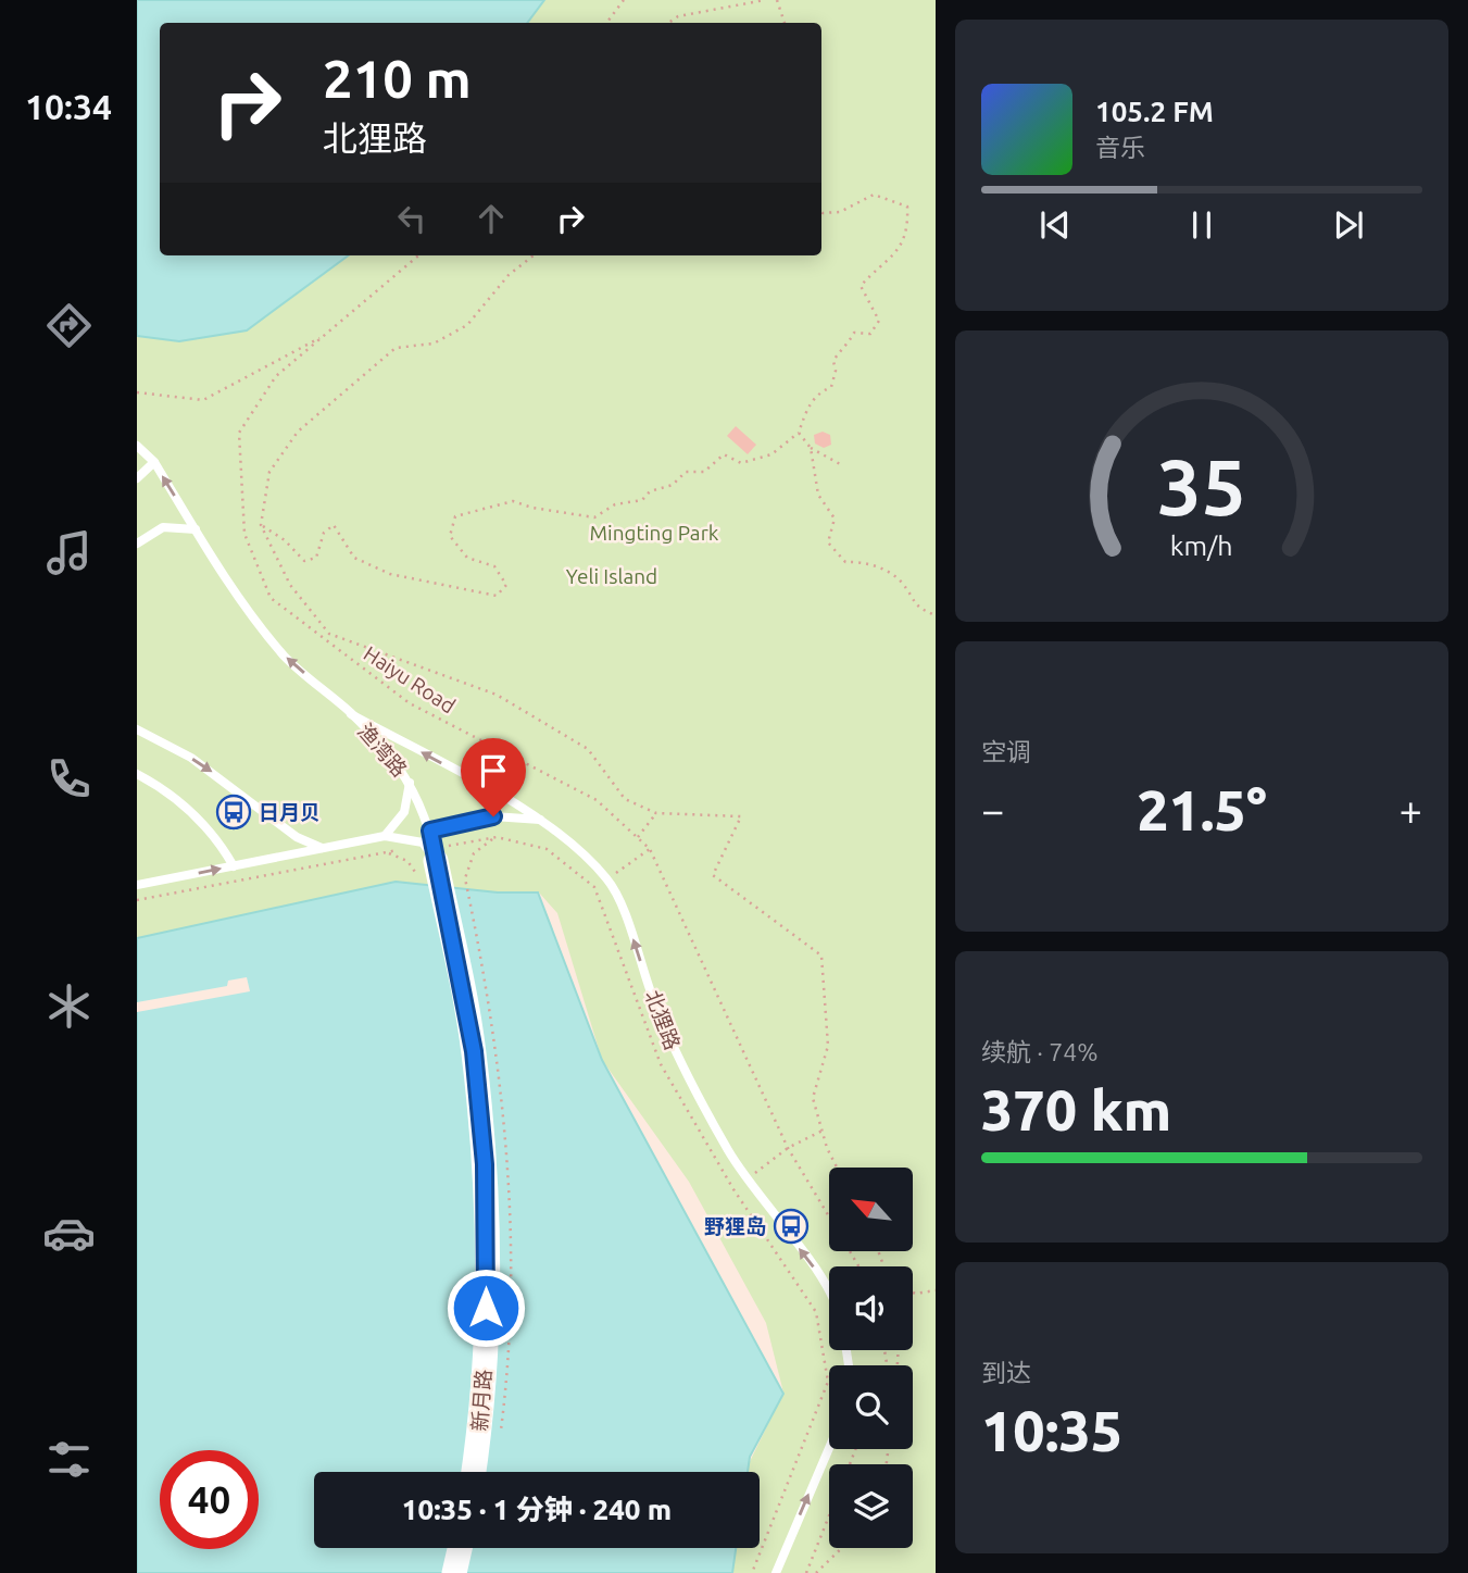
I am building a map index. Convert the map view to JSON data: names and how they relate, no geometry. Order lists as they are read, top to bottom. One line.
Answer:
{"streets":{"street":["新月路"],"lane":["渔湾路","北狸路"],"path":["Haiyu Road"]},"crossings":[["渔湾路","北狸路"],["渔湾路","新月路"]],"one_way":["渔湾路","北狸路"],"parks":["Mingting Park","Yeli Island"],"places":{"bus stop":["日月贝","野狸岛"]},"north":"top left","page":{"tabs":"10:34","turn":["210 m","北狸路"],"song":["105.2 FM","音乐"],"tile":["空调",["续航 · 74%","370 km"],["到达","10:35"]],"heat":["−","21.5°","+"],"limit":"40","trip":"10:35 · 1 分钟 · 240 m","gauge":["35","km/h"]}}
